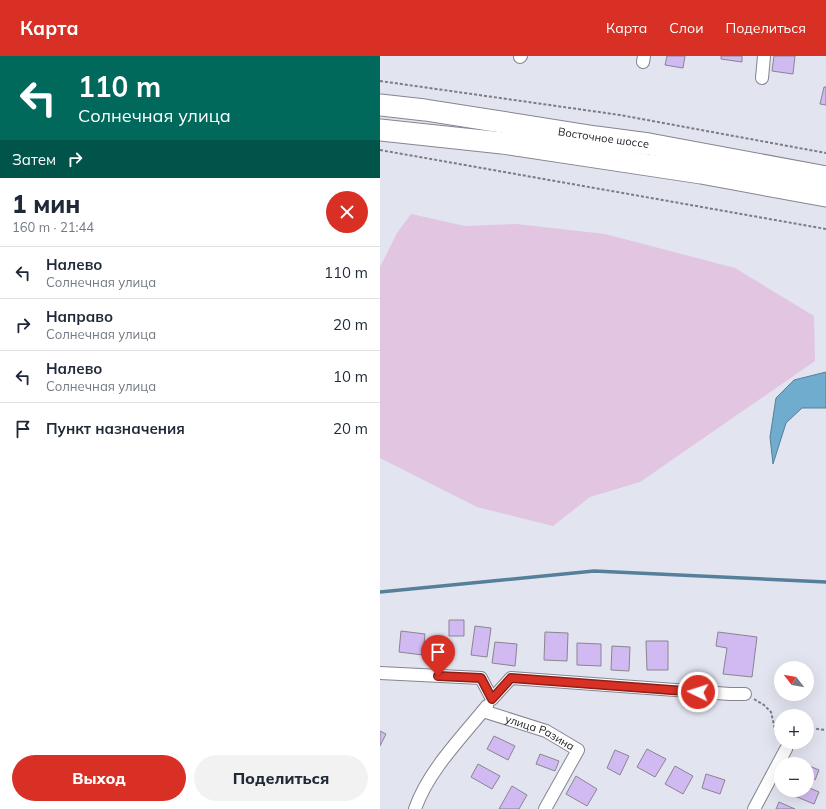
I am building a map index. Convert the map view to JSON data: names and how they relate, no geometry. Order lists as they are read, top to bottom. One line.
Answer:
{"streets":{"highway":["Восточное шоссе"],"street":["улица Разина"]},"north":"top left","page":{"header":"Карта","nav":["Карта","Слои","Поделиться"],"turn":["110 m","Солнечная улица"],"then":"Затем","heading":["1 мин","160 m · 21:44"],"list":[{"name":"Налево","note":"Солнечная улица","value":"110 m"},{"name":"Направо","note":"Солнечная улица","value":"20 m"},{"name":"Налево","note":"Солнечная улица","value":"10 m"},{"name":"Пункт назначения","value":"20 m"}],"map_buttons":["+","−"],"buttons":["Выход","Поделиться"]}}
